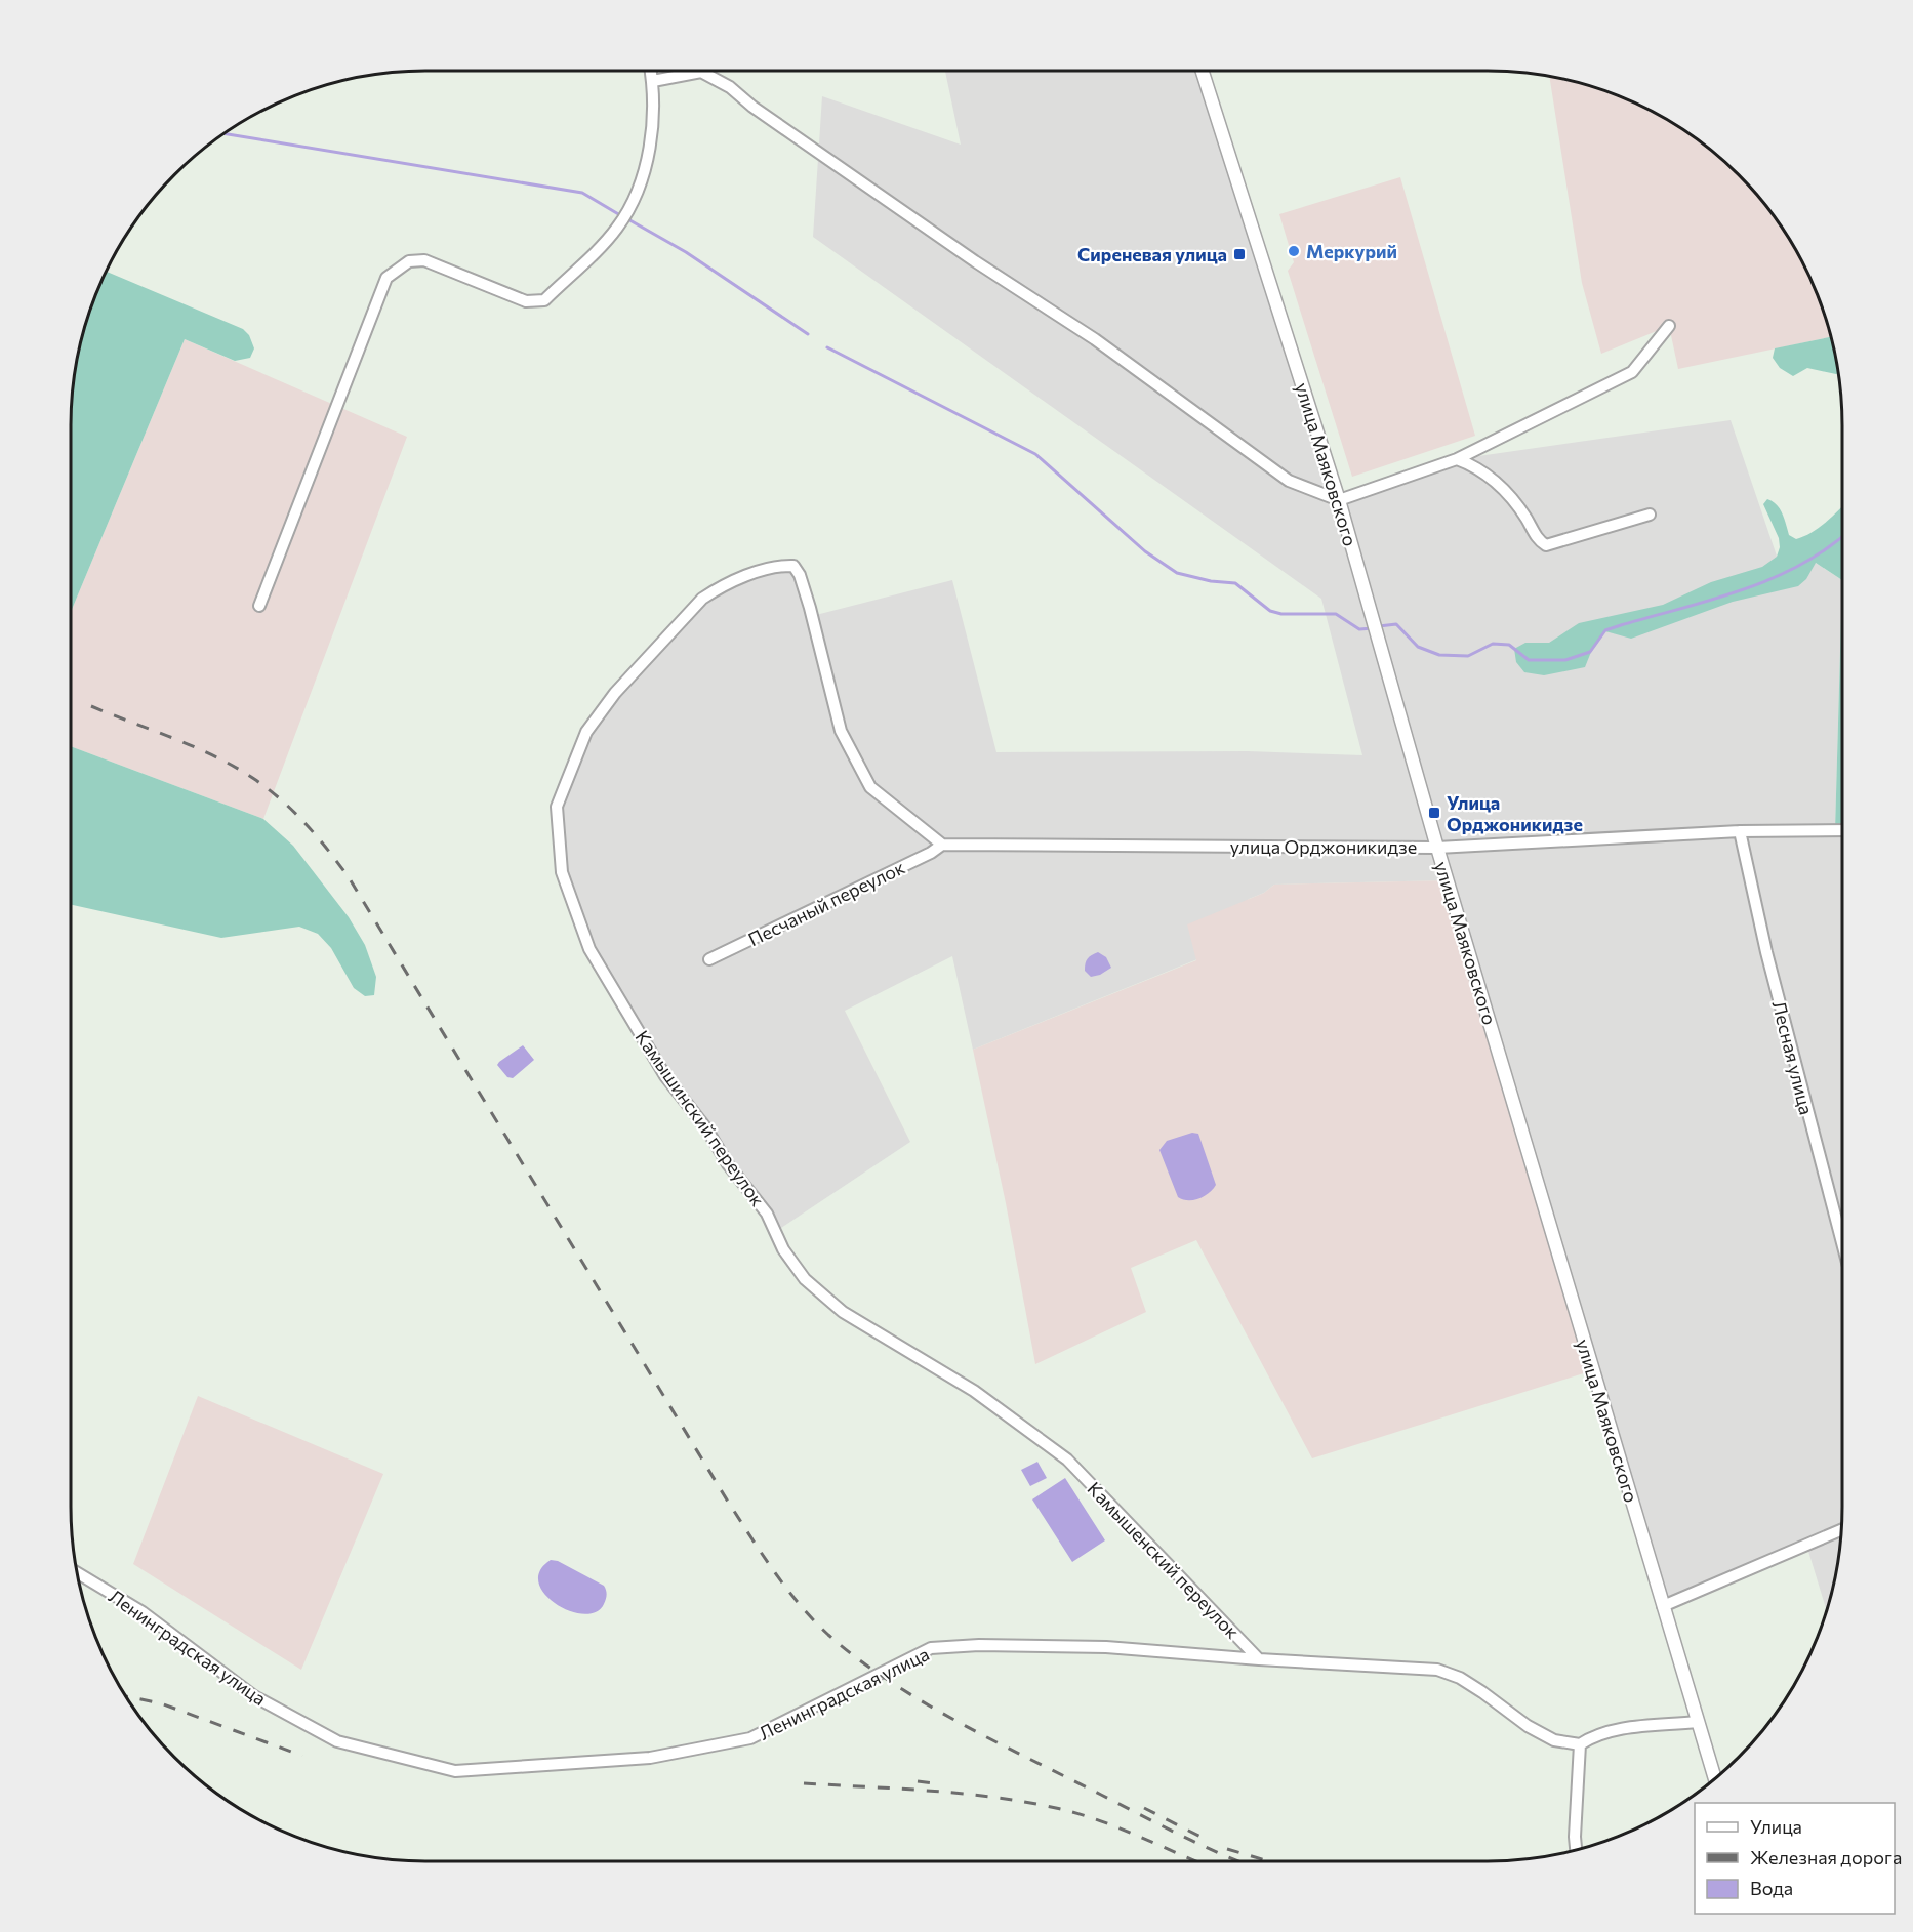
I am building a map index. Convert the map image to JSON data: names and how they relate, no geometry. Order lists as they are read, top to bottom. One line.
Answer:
{"streets":{"street":["улица Маяковского","улица Орджоникидзе","Песчаный переулок","Лесная улица","Камышинский переулок","Камышенский переулок","Ленинградская улица"]},"crossings":[["улица Маяковского","улица Орджоникидзе"],["улица Орджоникидзе","Песчаный переулок"],["улица Орджоникидзе","Лесная улица"],["улица Орджоникидзе","Камышинский переулок"],["Песчаный переулок","Камышинский переулок"],["Камышинский переулок","Камышенский переулок"],["Камышенский переулок","Ленинградская улица"]],"places":{"other":["Меркурий"],"transit":["Сиреневая улица","Улица Орджоникидзе"]},"legend":["Улица","Железная дорога","Вода"]}
